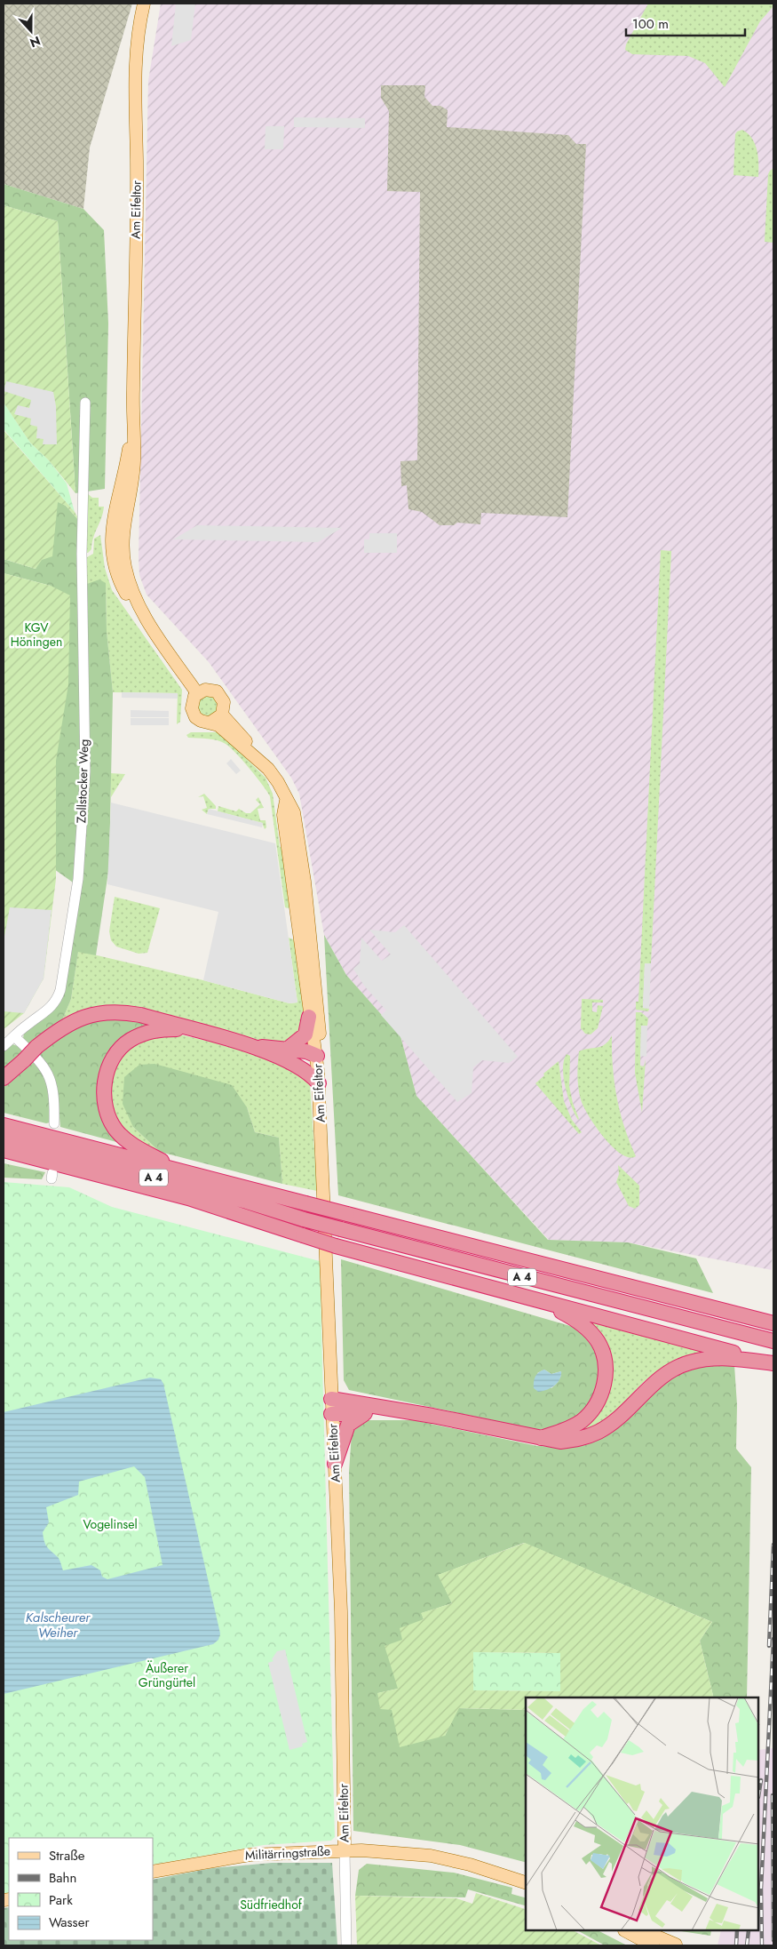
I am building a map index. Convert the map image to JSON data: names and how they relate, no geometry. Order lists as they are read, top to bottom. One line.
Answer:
{"streets":{"highway":["A 4"],"main road":["Am Eifeltor","Militärringstraße"],"street":["Zollstocker Weg"]},"crossings":[["Am Eifeltor","Militärringstraße"]],"water":["Kalscheurer Weiher"],"parks":["KGV Höningen","Vogelinsel","Äußerer Grüngürtel","Südfriedhof"],"legend":["Straße","Bahn","Park","Wasser"],"scale_bar":"100 m","north":"bottom"}
